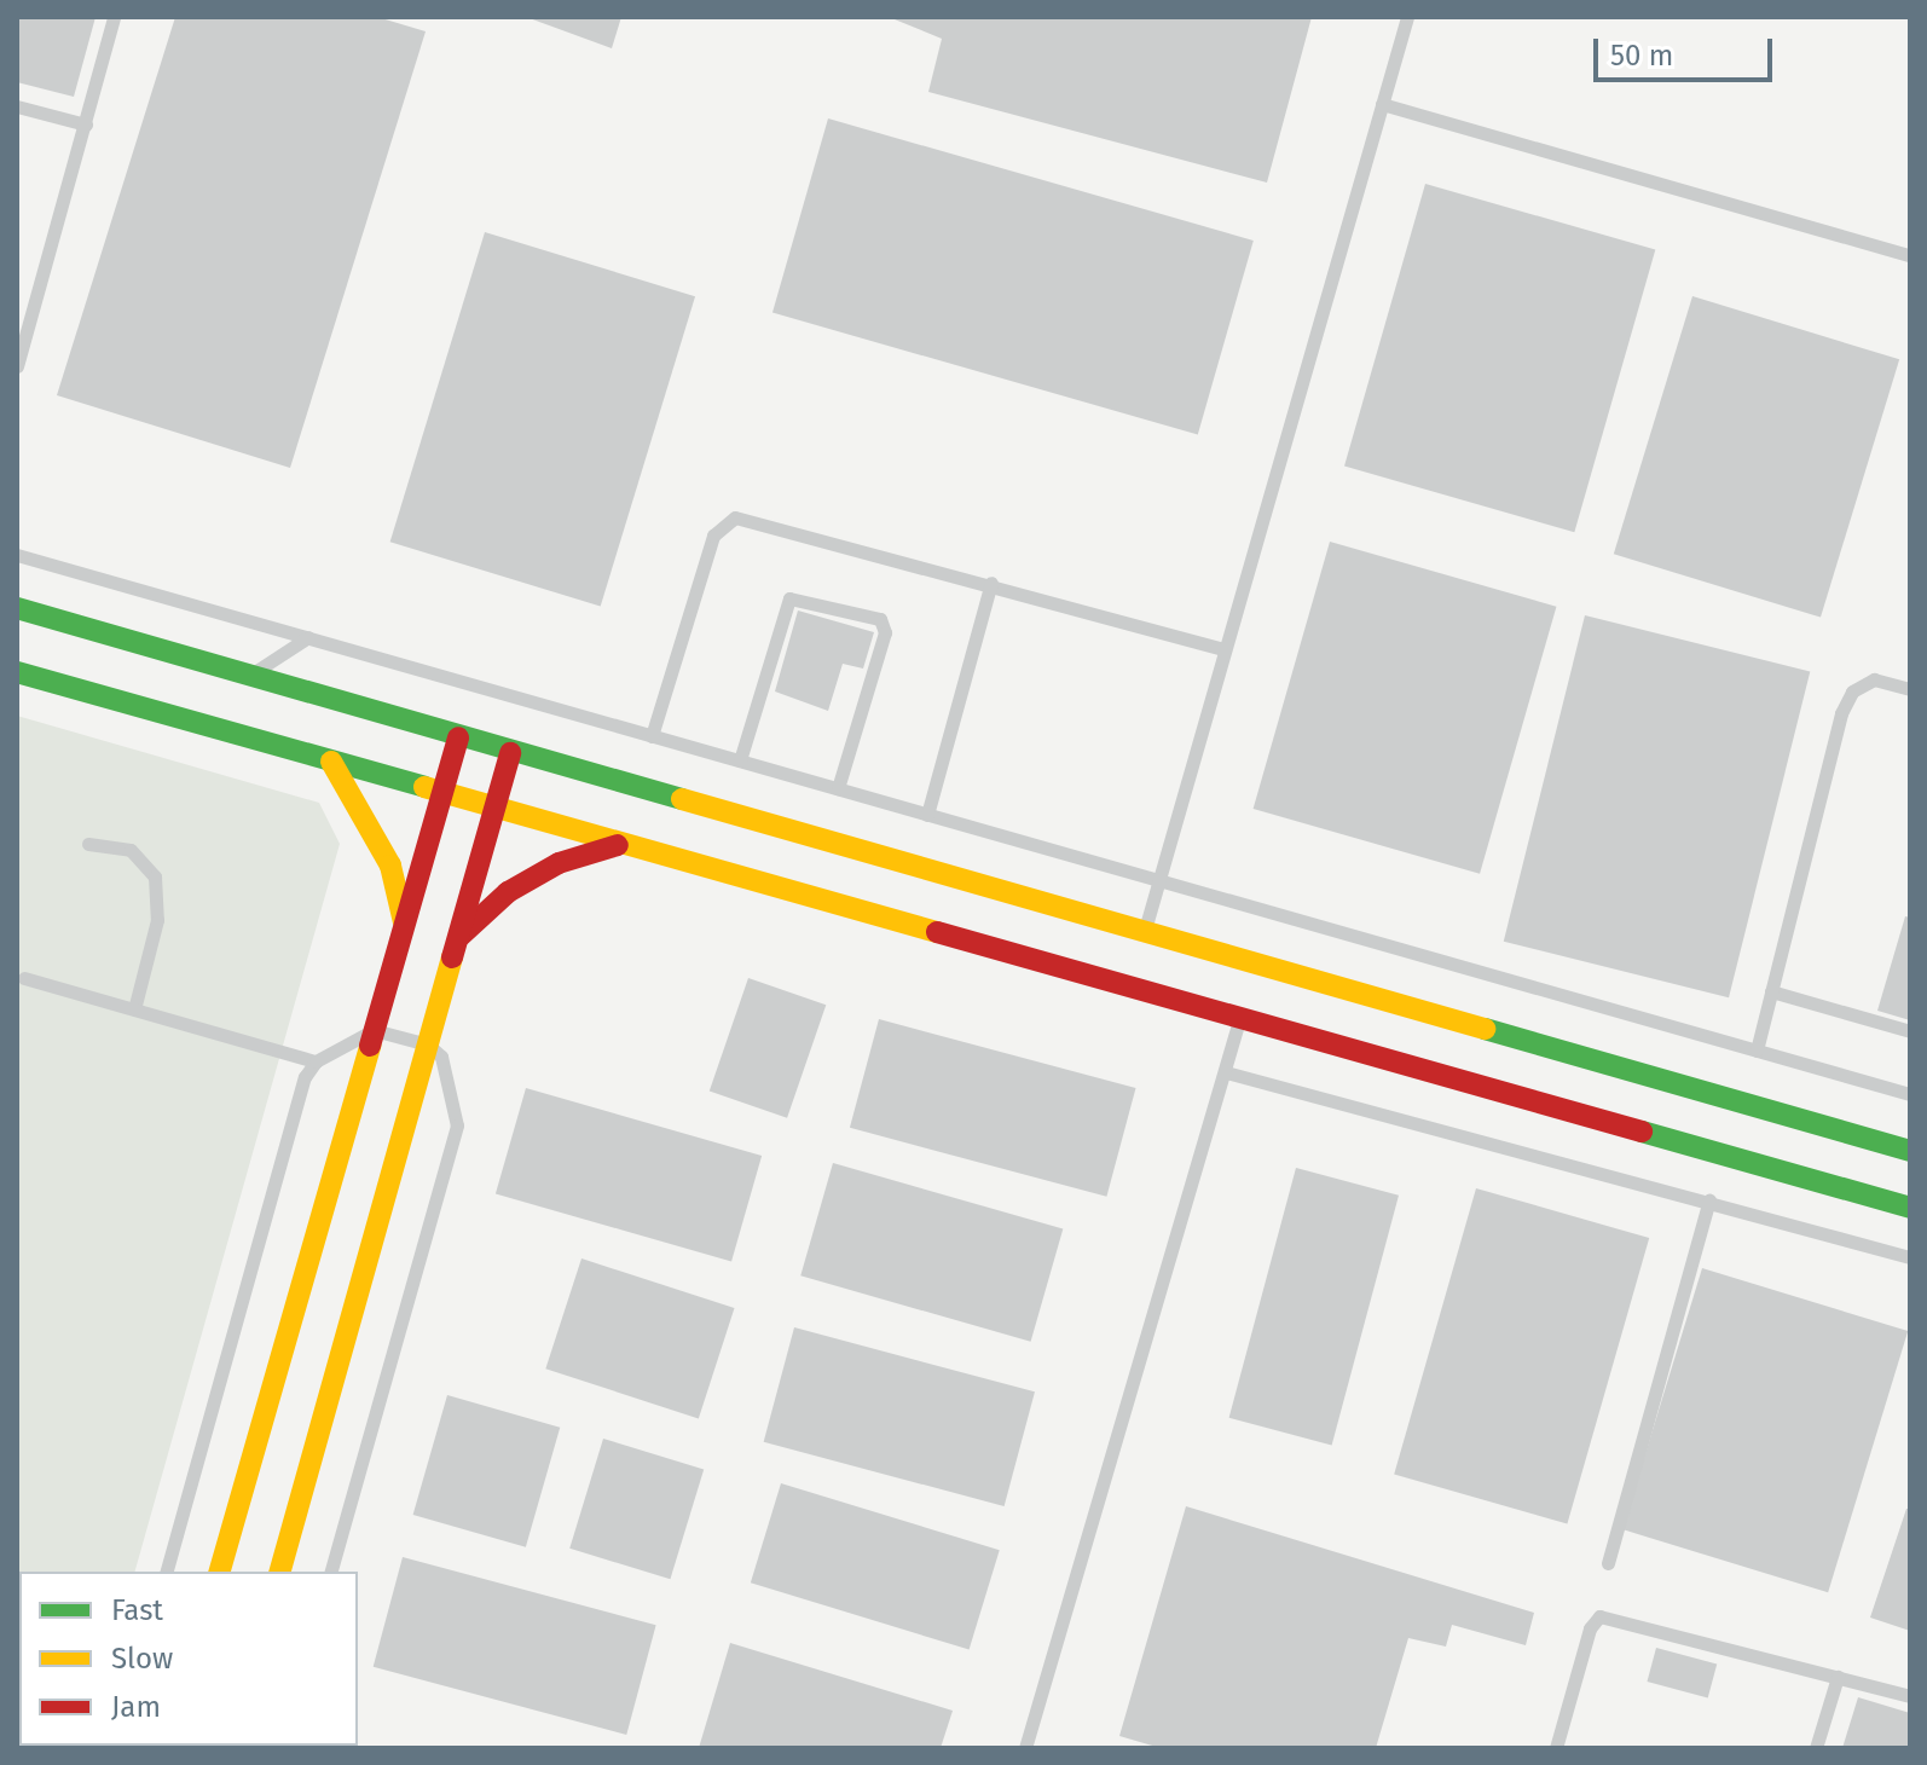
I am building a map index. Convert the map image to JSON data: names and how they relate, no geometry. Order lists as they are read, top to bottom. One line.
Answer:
{"legend":["Fast","Slow","Jam"],"scale_bar":"50 m"}
